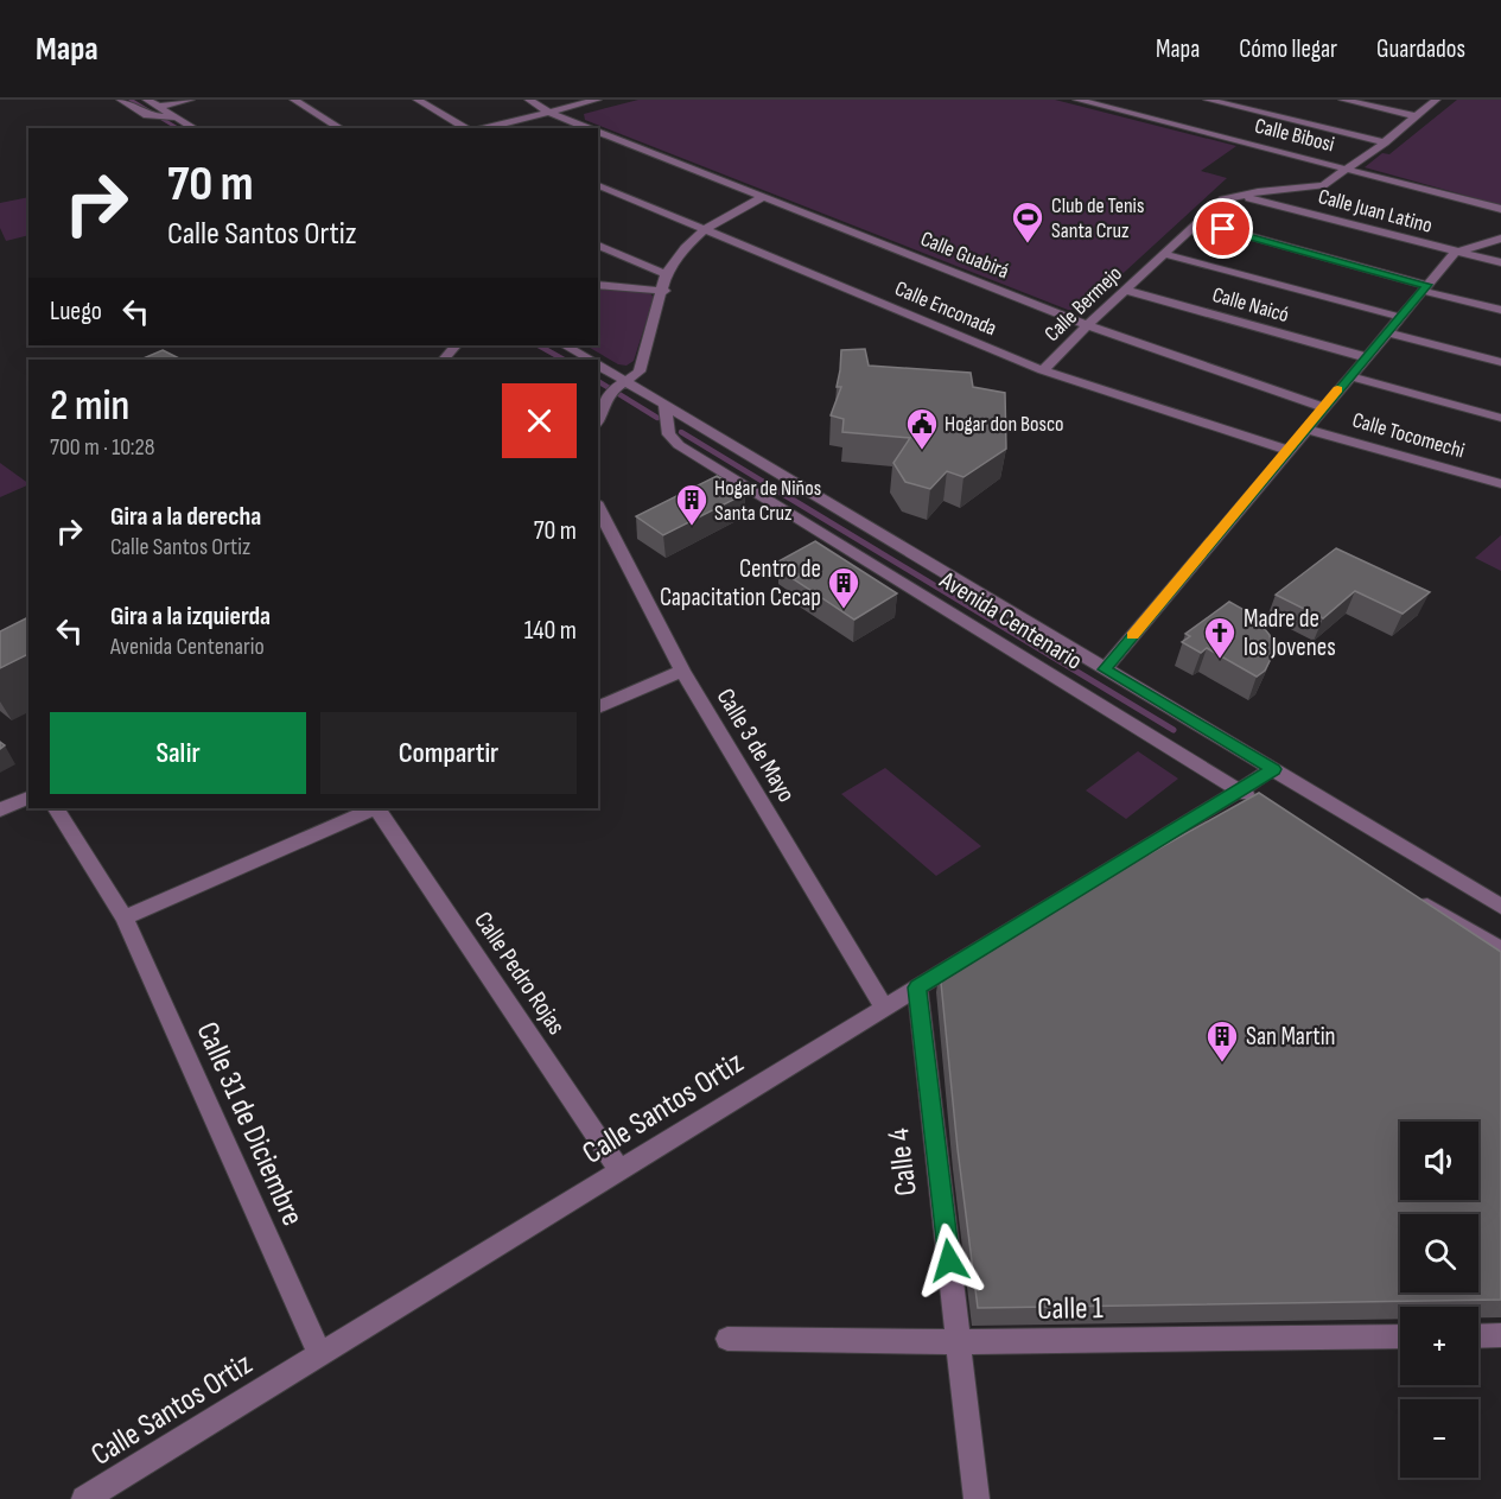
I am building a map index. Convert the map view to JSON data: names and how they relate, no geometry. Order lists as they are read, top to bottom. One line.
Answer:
{"streets":{"street":["Calle Bibosi","Calle Juan Latino","Calle Guabirá","Calle Bermejo","Calle Naicó","Calle Enconada","Calle Tocomechi","Avenida Centenario","Calle 3 de Mayo","Calle Pedro Rojas","Calle Santos Ortiz","Calle 31 de Diciembre","Calle 4","Calle 1"]},"crossings":[["Calle Bibosi","Calle Bermejo"],["Calle Juan Latino","Calle Bermejo"],["Calle Guabirá","Calle Bermejo"],["Calle Bermejo","Calle Naicó"],["Calle Bermejo","Calle Enconada"],["Avenida Centenario","Calle Santos Ortiz"],["Calle 3 de Mayo","Calle Santos Ortiz"],["Calle Pedro Rojas","Calle Santos Ortiz"],["Calle Santos Ortiz","Calle 31 de Diciembre"],["Calle Santos Ortiz","Calle 4"],["Calle 4","Calle 1"]],"places":{"sports":["Club de Tenis Santa Cruz"],"public building":["Hogar don Bosco"],"building":["Hogar de Niños Santa Cruz","Centro de Capacitation Cecap","San Martin"],"church":["Madre de los Jovenes"]},"page":{"header":"Mapa","nav":["Mapa","Cómo llegar","Guardados"],"turn":["70 m","Calle Santos Ortiz"],"then":"Luego","heading":["2 min","700 m · 10:28"],"list":[{"name":"Gira a la derecha","note":"Calle Santos Ortiz","value":"70 m"},{"name":"Gira a la izquierda","note":"Avenida Centenario","value":"140 m"}],"buttons":["Salir","Compartir"],"map_buttons":["+","−"]}}
